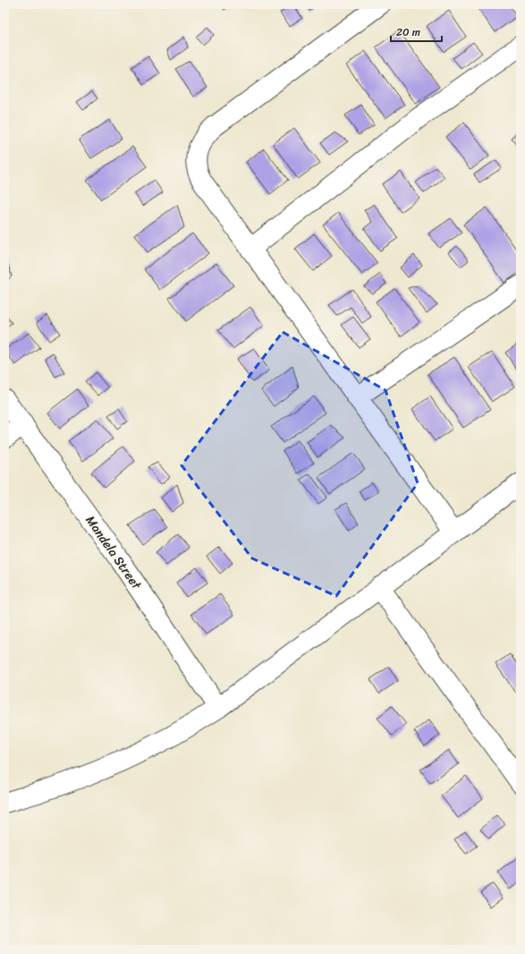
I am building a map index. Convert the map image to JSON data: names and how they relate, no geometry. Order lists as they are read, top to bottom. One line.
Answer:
{"streets":{"street":["Mandela Street"]},"scale_bar":"20 m"}
